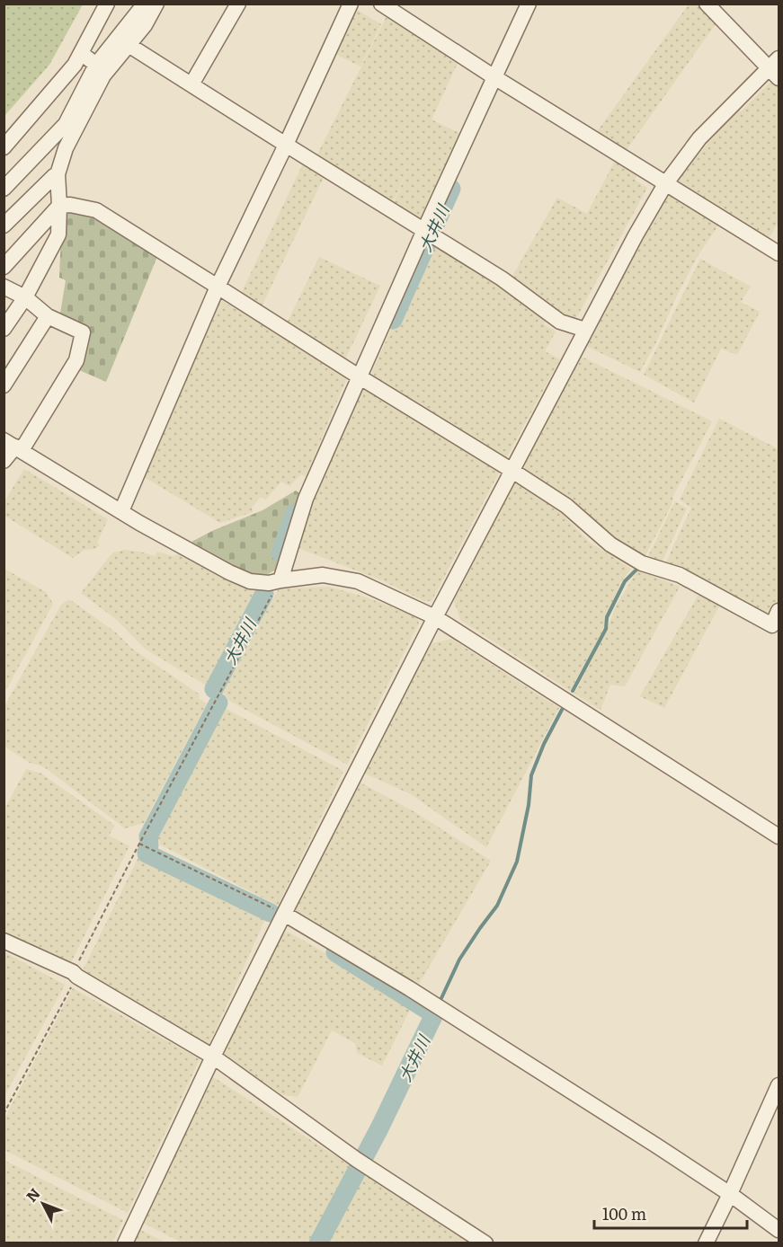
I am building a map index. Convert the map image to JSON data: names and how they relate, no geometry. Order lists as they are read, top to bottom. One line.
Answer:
{"water":["大井川"],"scale_bar":"100 m","north":"top left"}
